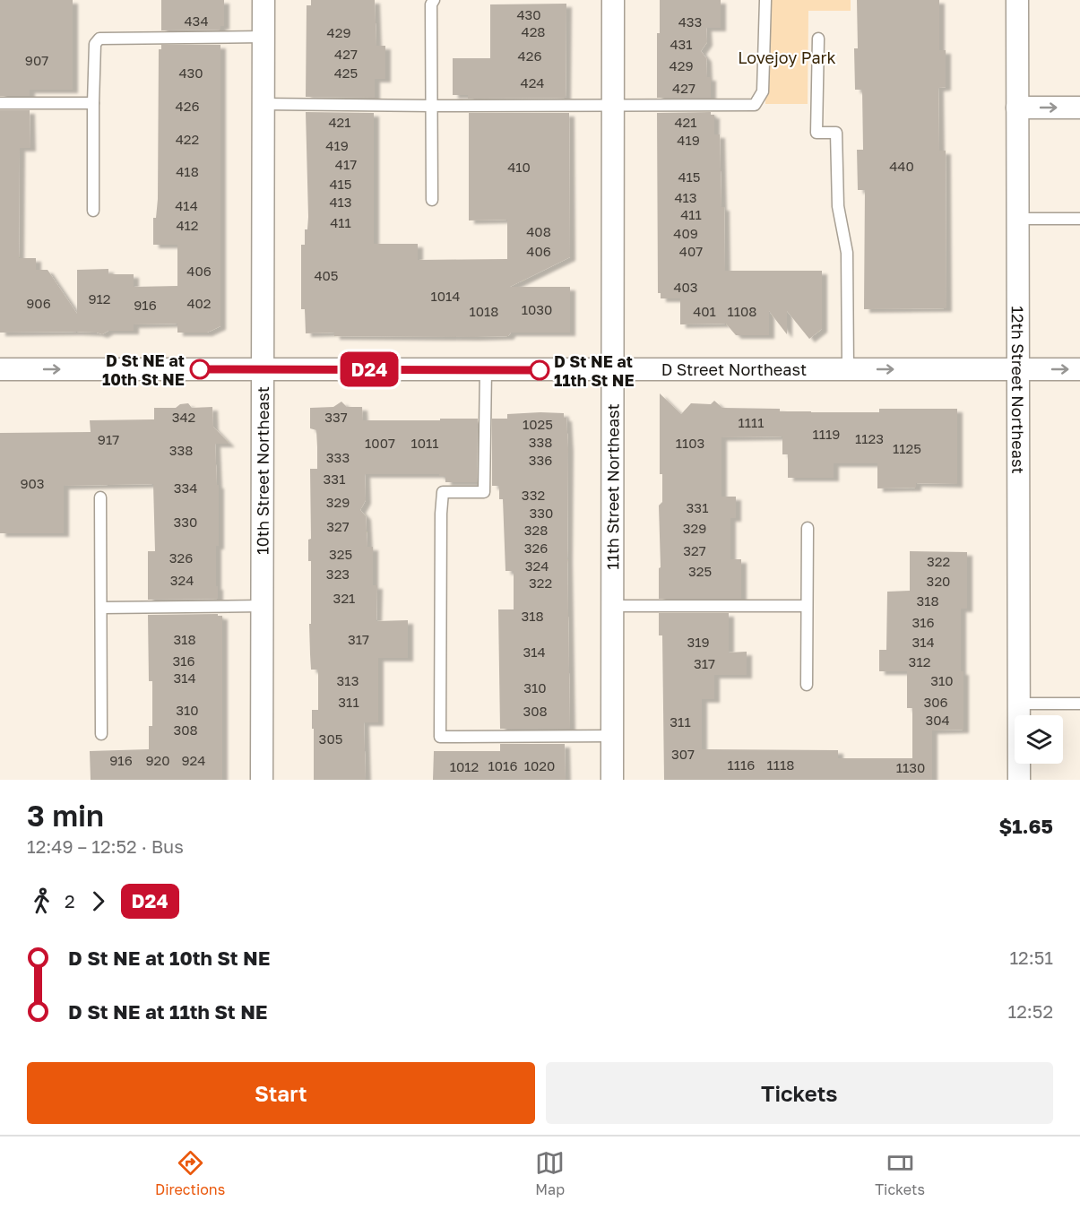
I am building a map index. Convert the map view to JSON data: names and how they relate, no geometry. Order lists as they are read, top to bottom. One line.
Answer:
{"streets":{"street":["D Street Northeast","12th Street Northeast","10th Street Northeast","11th Street Northeast"]},"crossings":[["D Street Northeast","12th Street Northeast"],["D Street Northeast","10th Street Northeast"],["D Street Northeast","11th Street Northeast"]],"one_way":["D Street Northeast"],"parks":["Lovejoy Park"],"places":["D St NE at 10th St NE","D St NE at 11th St NE"],"lines":["bus line D24"],"house_numbers":["430","434","433","428","429","431","427","426","907","429","430","425","424","427","426","421","421","422","419","419","417","440","410","418","415","415","413","413","414","411","411","412","408","409","406","407","406","405","403","1014","912","906","402","916","1030","1018","401","1108","342","337","1111","1025","1119","1123","917","338","1007","1011","1103","1125","338","333","336","331","903","334","332","329","331","330","330","327","329","328","326","327","325","326","322","324","325","323","324","320","322","321","318","318","316","318","317","319","314","314","316","312","317","314","313","310","310","311","306","310","308","304","311","308","305","307","916","920","924","1116","1118","1016","1020","1012","1130"],"page":{"on_map":"D24","heading":["3 min","12:49 – 12:52 · Bus","$1.65"],"legs":["2","D24"],"list":[{"name":"D St NE at 10th St NE","value":"12:51"},{"name":"D St NE at 11th St NE","value":"12:52"}],"buttons":["Start","Tickets"],"tabs":["Directions","Map","Tickets"]}}
